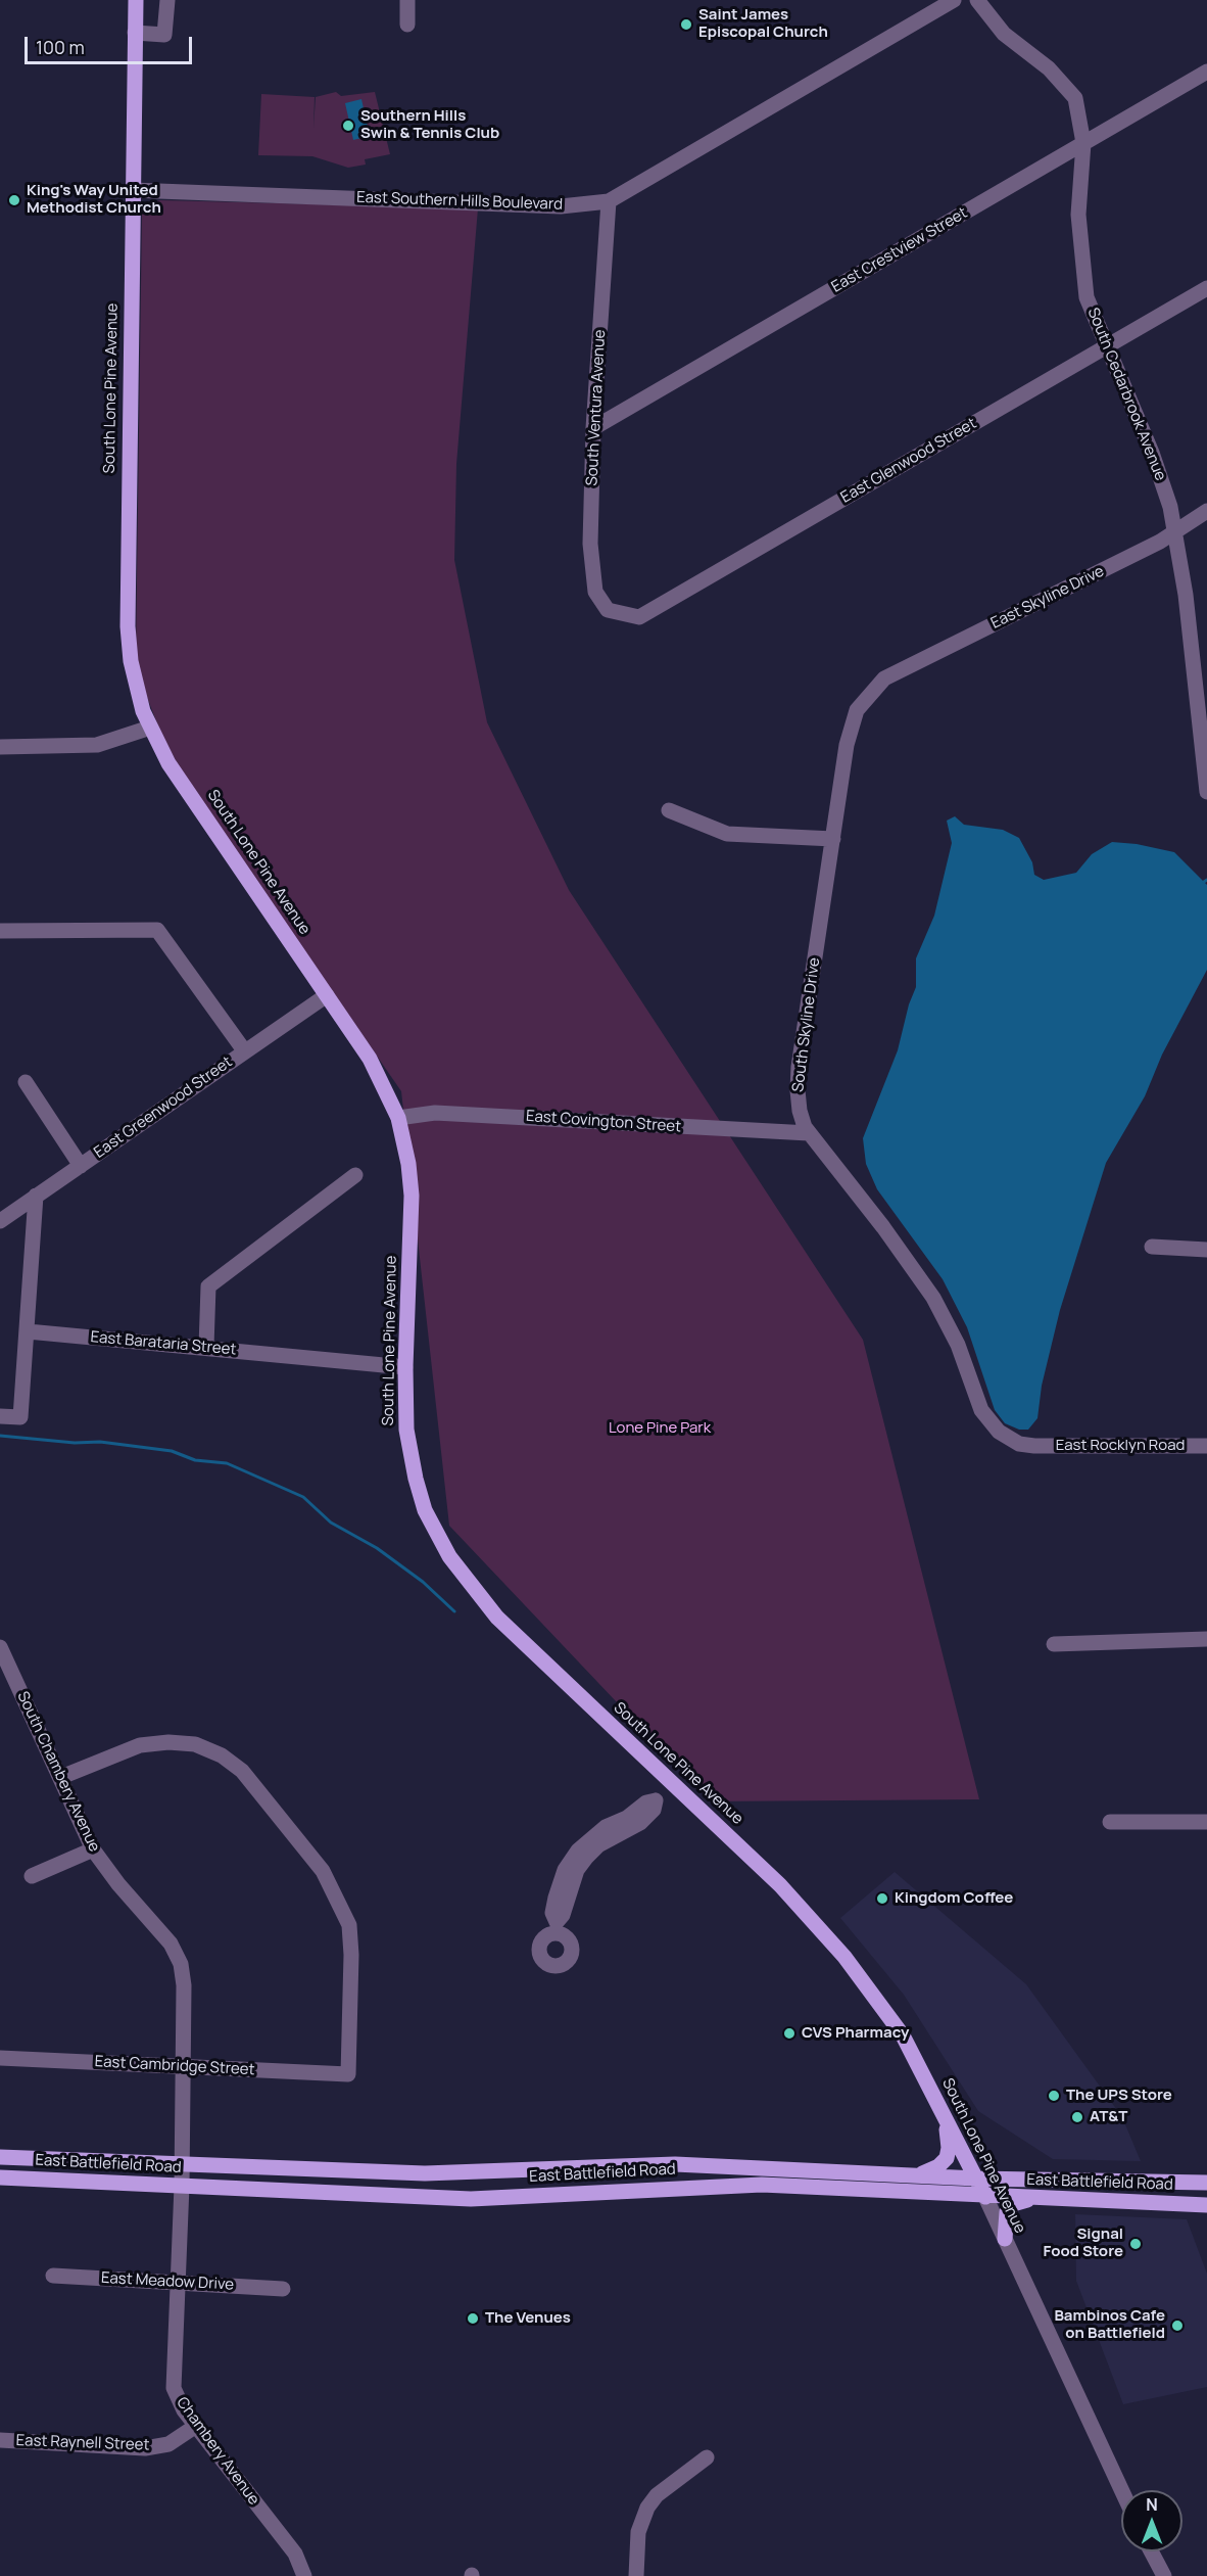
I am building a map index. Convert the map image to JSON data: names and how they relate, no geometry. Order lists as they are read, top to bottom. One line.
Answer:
{"streets":{"main road":["South Lone Pine Avenue","East Battlefield Road"],"street":["East Southern Hills Boulevard","East Crestview Street","South Cedarbrook Avenue","South Ventura Avenue","East Glenwood Street","East Skyline Drive","South Skyline Drive","East Greenwood Street","East Covington Street","East Barataria Street","East Rocklyn Road","South Chambery Avenue","East Cambridge Street","East Meadow Drive","East Raynell Street","Chambery Avenue"]},"crossings":[["East Southern Hills Boulevard","South Lone Pine Avenue"],["East Southern Hills Boulevard","South Ventura Avenue"],["East Crestview Street","South Cedarbrook Avenue"],["East Crestview Street","South Ventura Avenue"],["South Lone Pine Avenue","East Greenwood Street"],["South Lone Pine Avenue","East Covington Street"],["South Lone Pine Avenue","East Barataria Street"],["South Lone Pine Avenue","East Battlefield Road"],["South Cedarbrook Avenue","East Glenwood Street"],["South Cedarbrook Avenue","East Skyline Drive"],["South Ventura Avenue","East Glenwood Street"],["East Skyline Drive","South Skyline Drive"],["South Skyline Drive","East Covington Street"],["South Skyline Drive","East Rocklyn Road"],["South Chambery Avenue","East Cambridge Street"],["South Chambery Avenue","East Battlefield Road"],["South Chambery Avenue","Chambery Avenue"],["East Battlefield Road","Chambery Avenue"],["East Meadow Drive","Chambery Avenue"],["East Raynell Street","Chambery Avenue"]],"parks":["Lone Pine Park"],"places":["Saint James Episcopal Church","Southern Hills Swin & Tennis Club","King's Way United Methodist Church","Kingdom Coffee","CVS Pharmacy","The UPS Store","AT&T","Signal Food Store","The Venues","Bambinos Cafe on Battlefield"],"scale_bar":"100 m","north":"top"}
